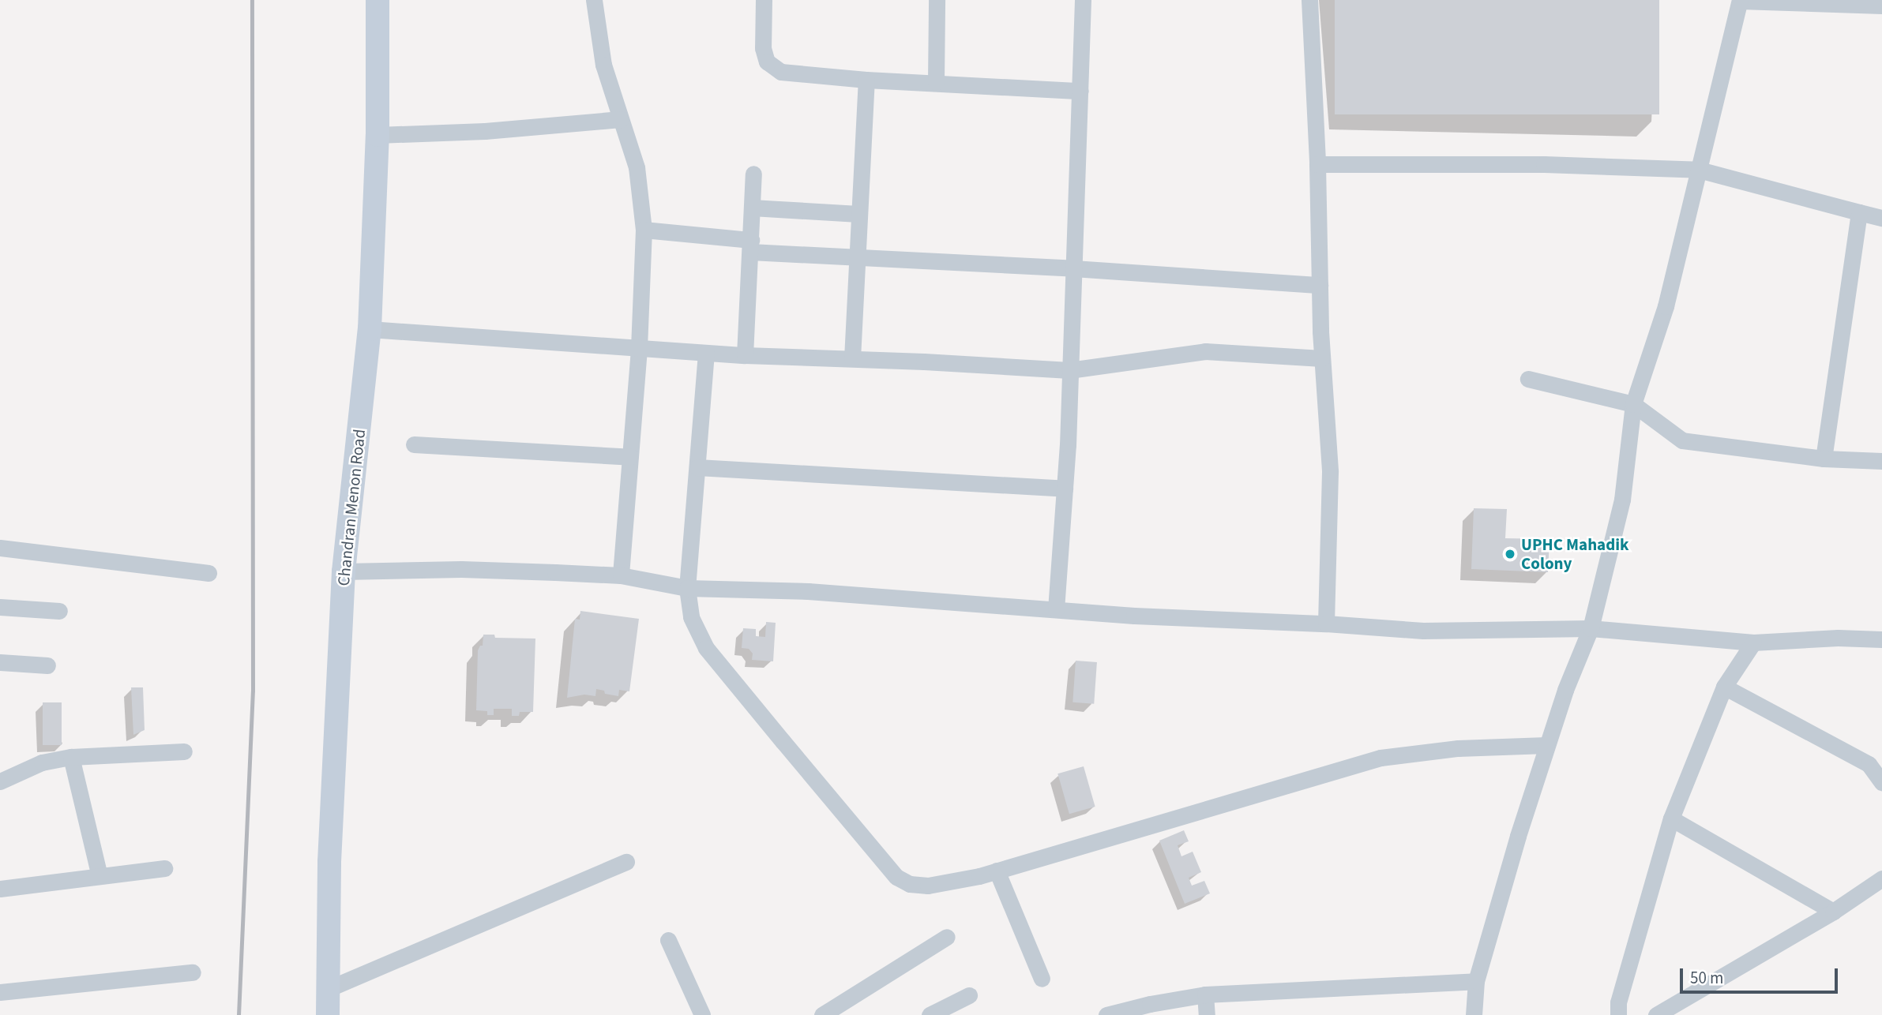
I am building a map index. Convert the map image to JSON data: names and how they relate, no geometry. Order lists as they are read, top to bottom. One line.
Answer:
{"streets":{"street":["Chandran Menon Road"]},"places":["UPHC Mahadik Colony"],"scale_bar":"50 m"}
